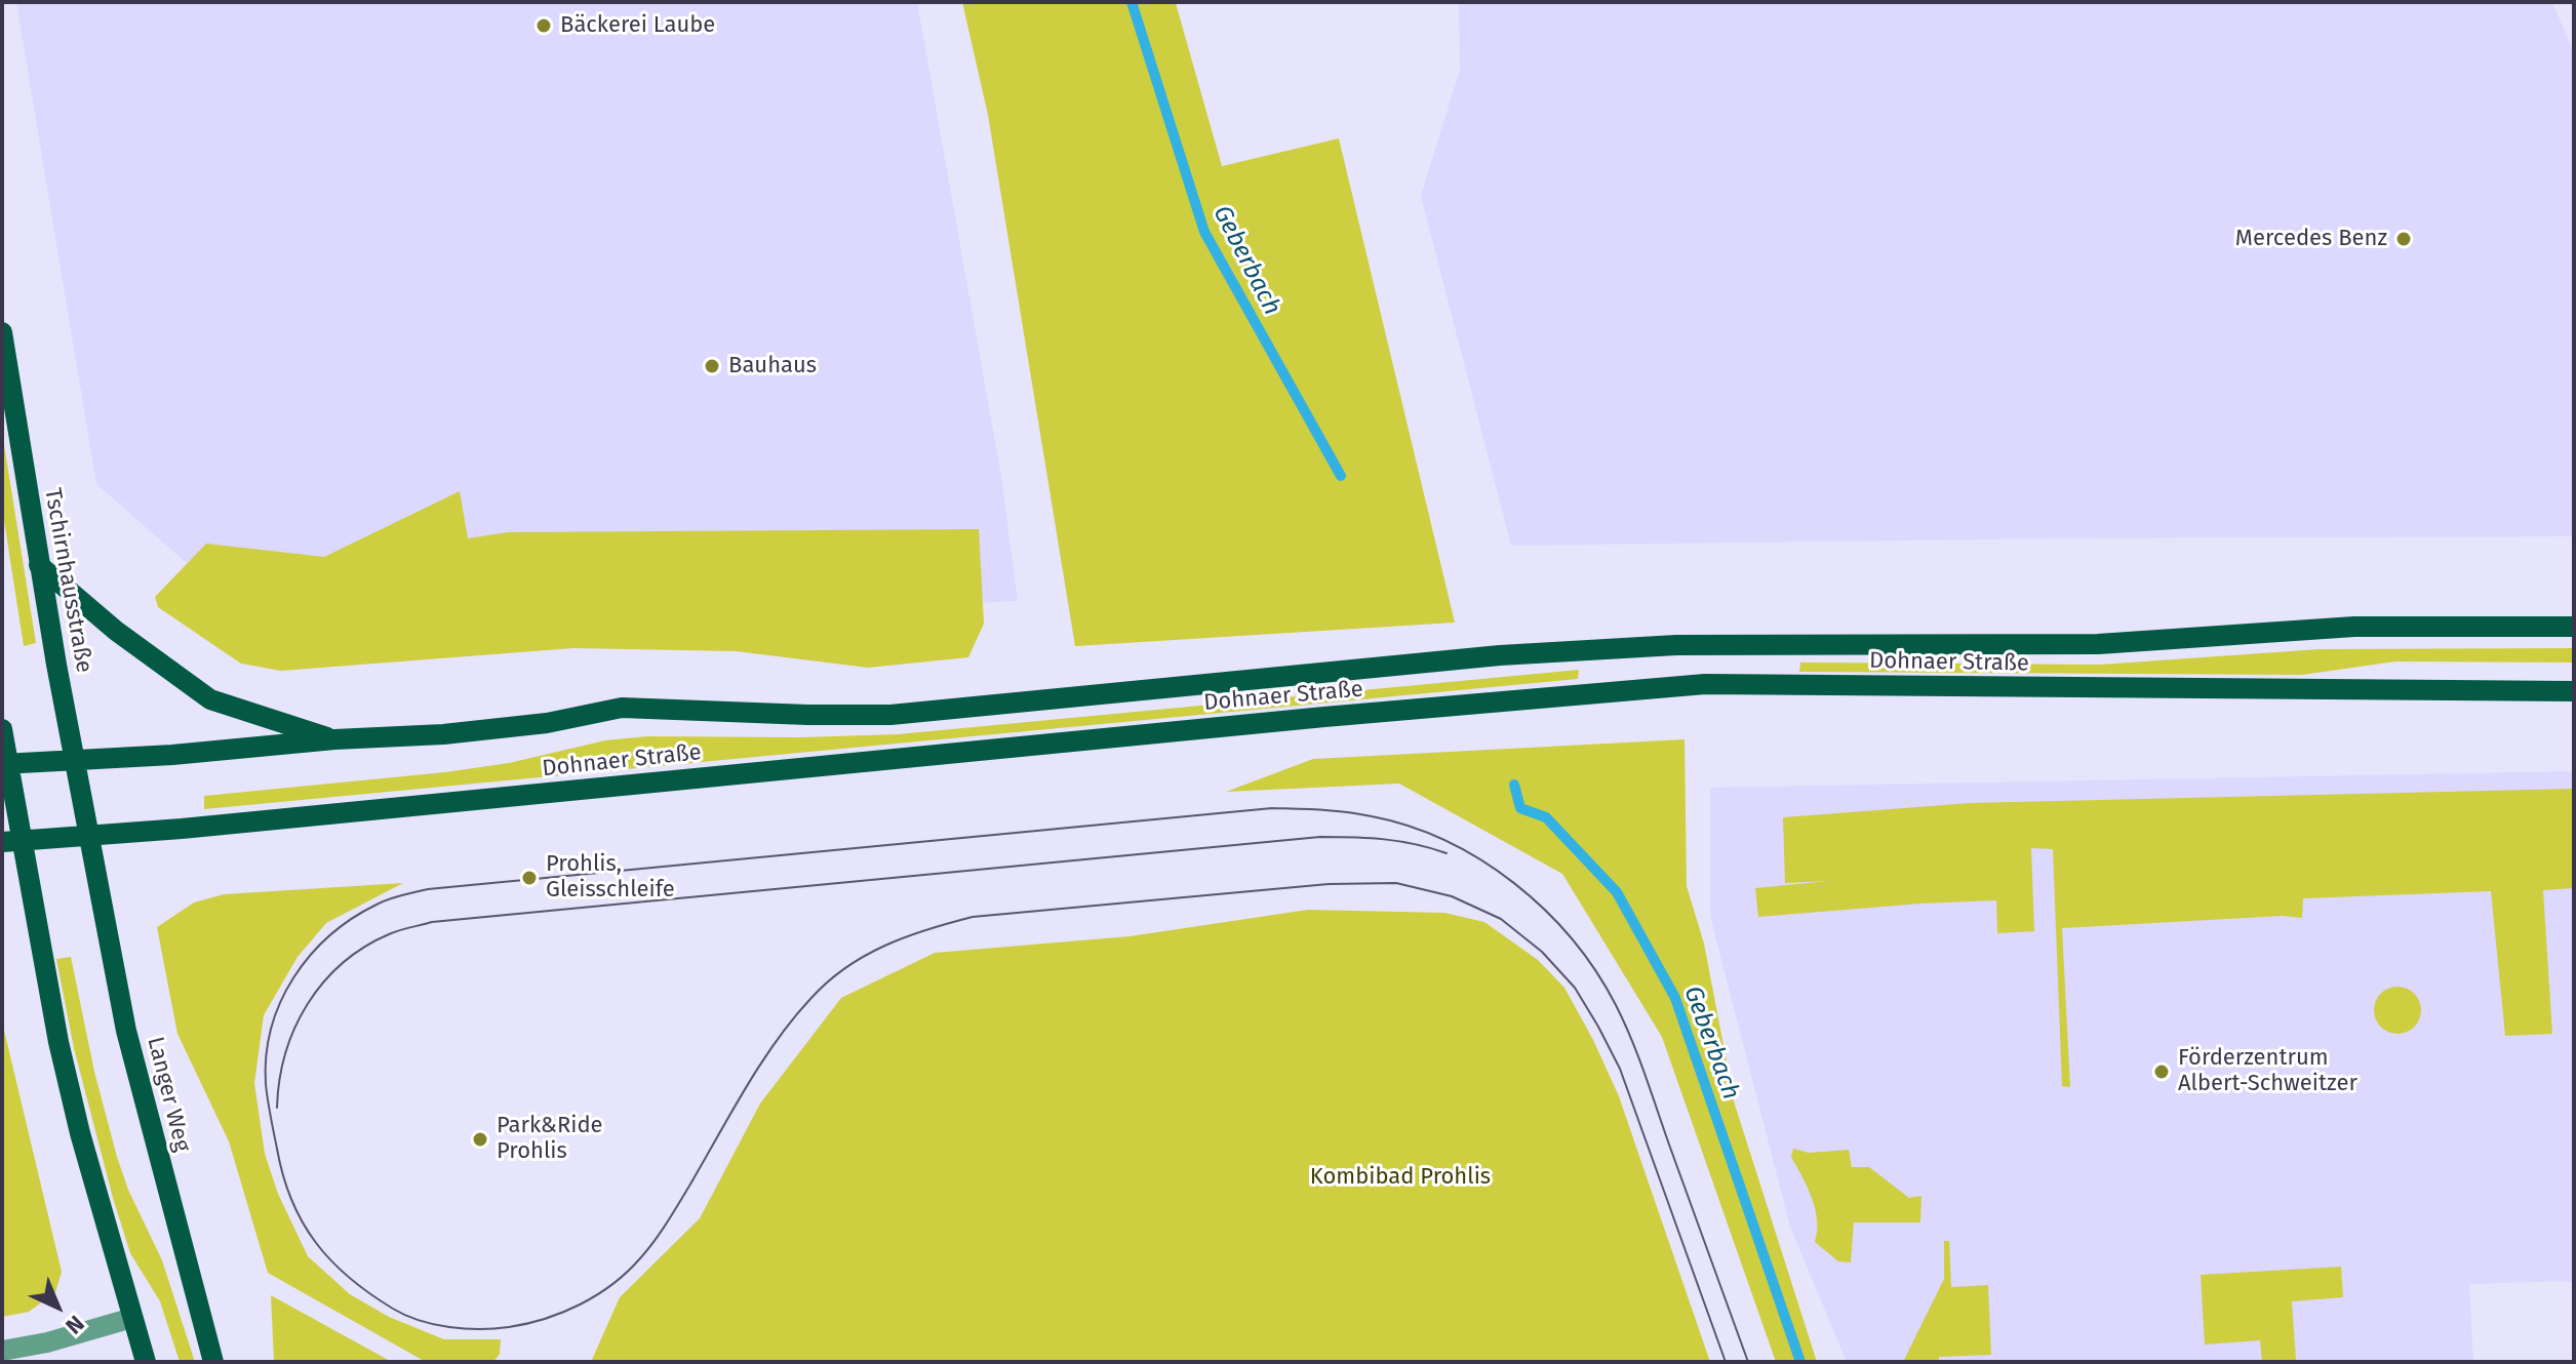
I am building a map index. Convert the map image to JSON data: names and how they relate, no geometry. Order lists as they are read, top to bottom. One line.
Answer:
{"streets":{"main road":["Tschirnhausstraße","Dohnaer Straße","Langer Weg"]},"crossings":[["Tschirnhausstraße","Dohnaer Straße"],["Tschirnhausstraße","Langer Weg"],["Dohnaer Straße","Langer Weg"]],"water":["Geberbach"],"parks":["Kombibad Prohlis"],"places":["Bäckerei Laube","Mercedes Benz","Bauhaus","Prohlis, Gleisschleife","Förderzentrum Albert-Schweitzer","Park&Ride Prohlis"],"north":"bottom right"}
